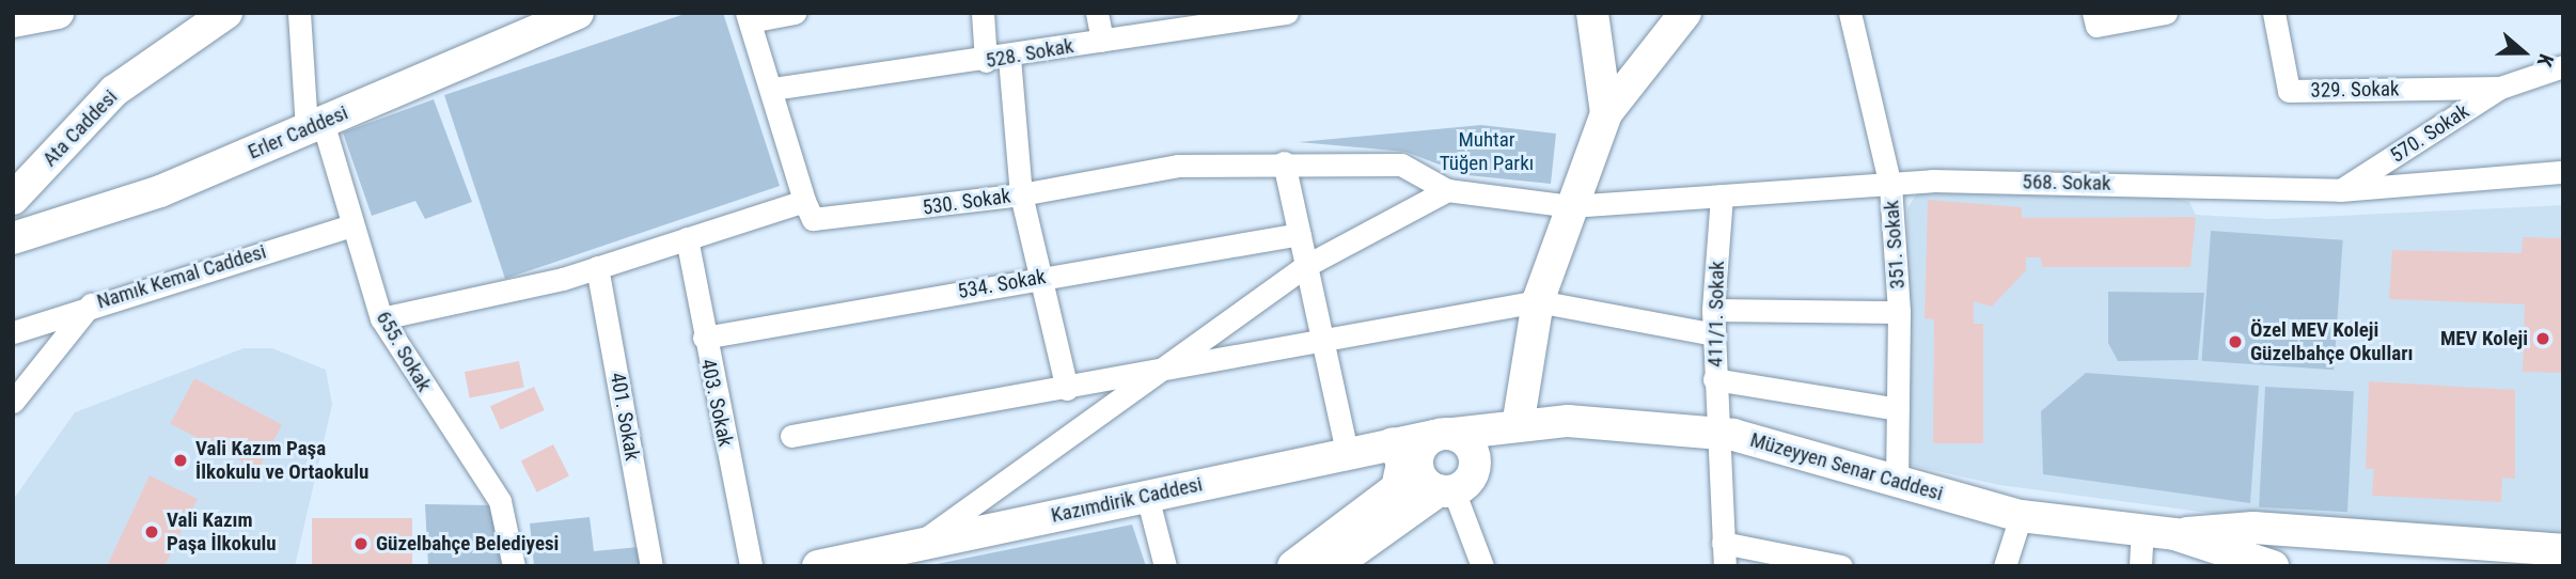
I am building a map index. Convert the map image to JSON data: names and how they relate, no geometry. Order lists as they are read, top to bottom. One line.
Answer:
{"streets":{"main road":["Ata Caddesi","Erler Caddesi","Müzeyyen Senar Caddesi","Kazımdirik Caddesi"],"street":["528. Sokak","329. Sokak","570. Sokak","568. Sokak","530. Sokak","351. Sokak","Namık Kemal Caddesi","534. Sokak","411/1. Sokak","655. Sokak","403. Sokak","401. Sokak"]},"crossings":[["329. Sokak","570. Sokak"],["Erler Caddesi","655. Sokak"],["570. Sokak","568. Sokak"],["568. Sokak","530. Sokak"],["568. Sokak","351. Sokak"],["568. Sokak","411/1. Sokak"],["351. Sokak","Müzeyyen Senar Caddesi"],["Namık Kemal Caddesi","655. Sokak"],["534. Sokak","403. Sokak"],["411/1. Sokak","Müzeyyen Senar Caddesi"],["Müzeyyen Senar Caddesi","Kazımdirik Caddesi"]],"parks":["Muhtar Tüğen Parkı"],"places":["MEV Koleji","Özel MEV Koleji Güzelbahçe Okulları","Vali Kazım Paşa İlkokulu ve Ortaokulu","Vali Kazım Paşa İlkokulu","Güzelbahçe Belediyesi"],"north":"right"}
